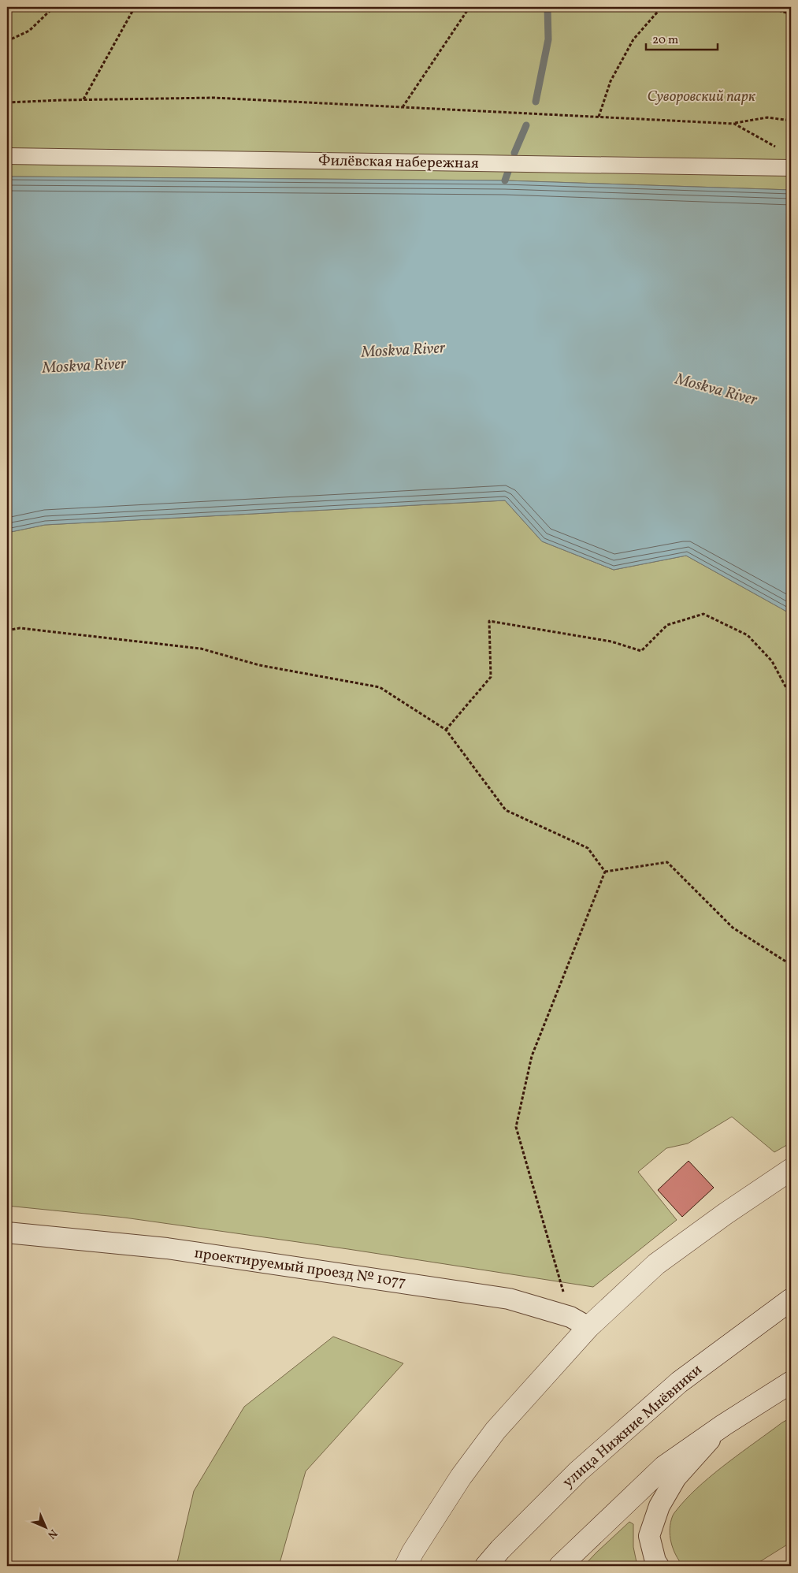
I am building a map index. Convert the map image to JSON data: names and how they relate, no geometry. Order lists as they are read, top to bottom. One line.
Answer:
{"streets":{"main road":["улица Нижние Мнёвники"],"street":["Филёвская набережная","проектируемый проезд № 1077"]},"water":["Moskva River"],"parks":["Суворовский парк"],"scale_bar":"20 m","north":"bottom right"}
